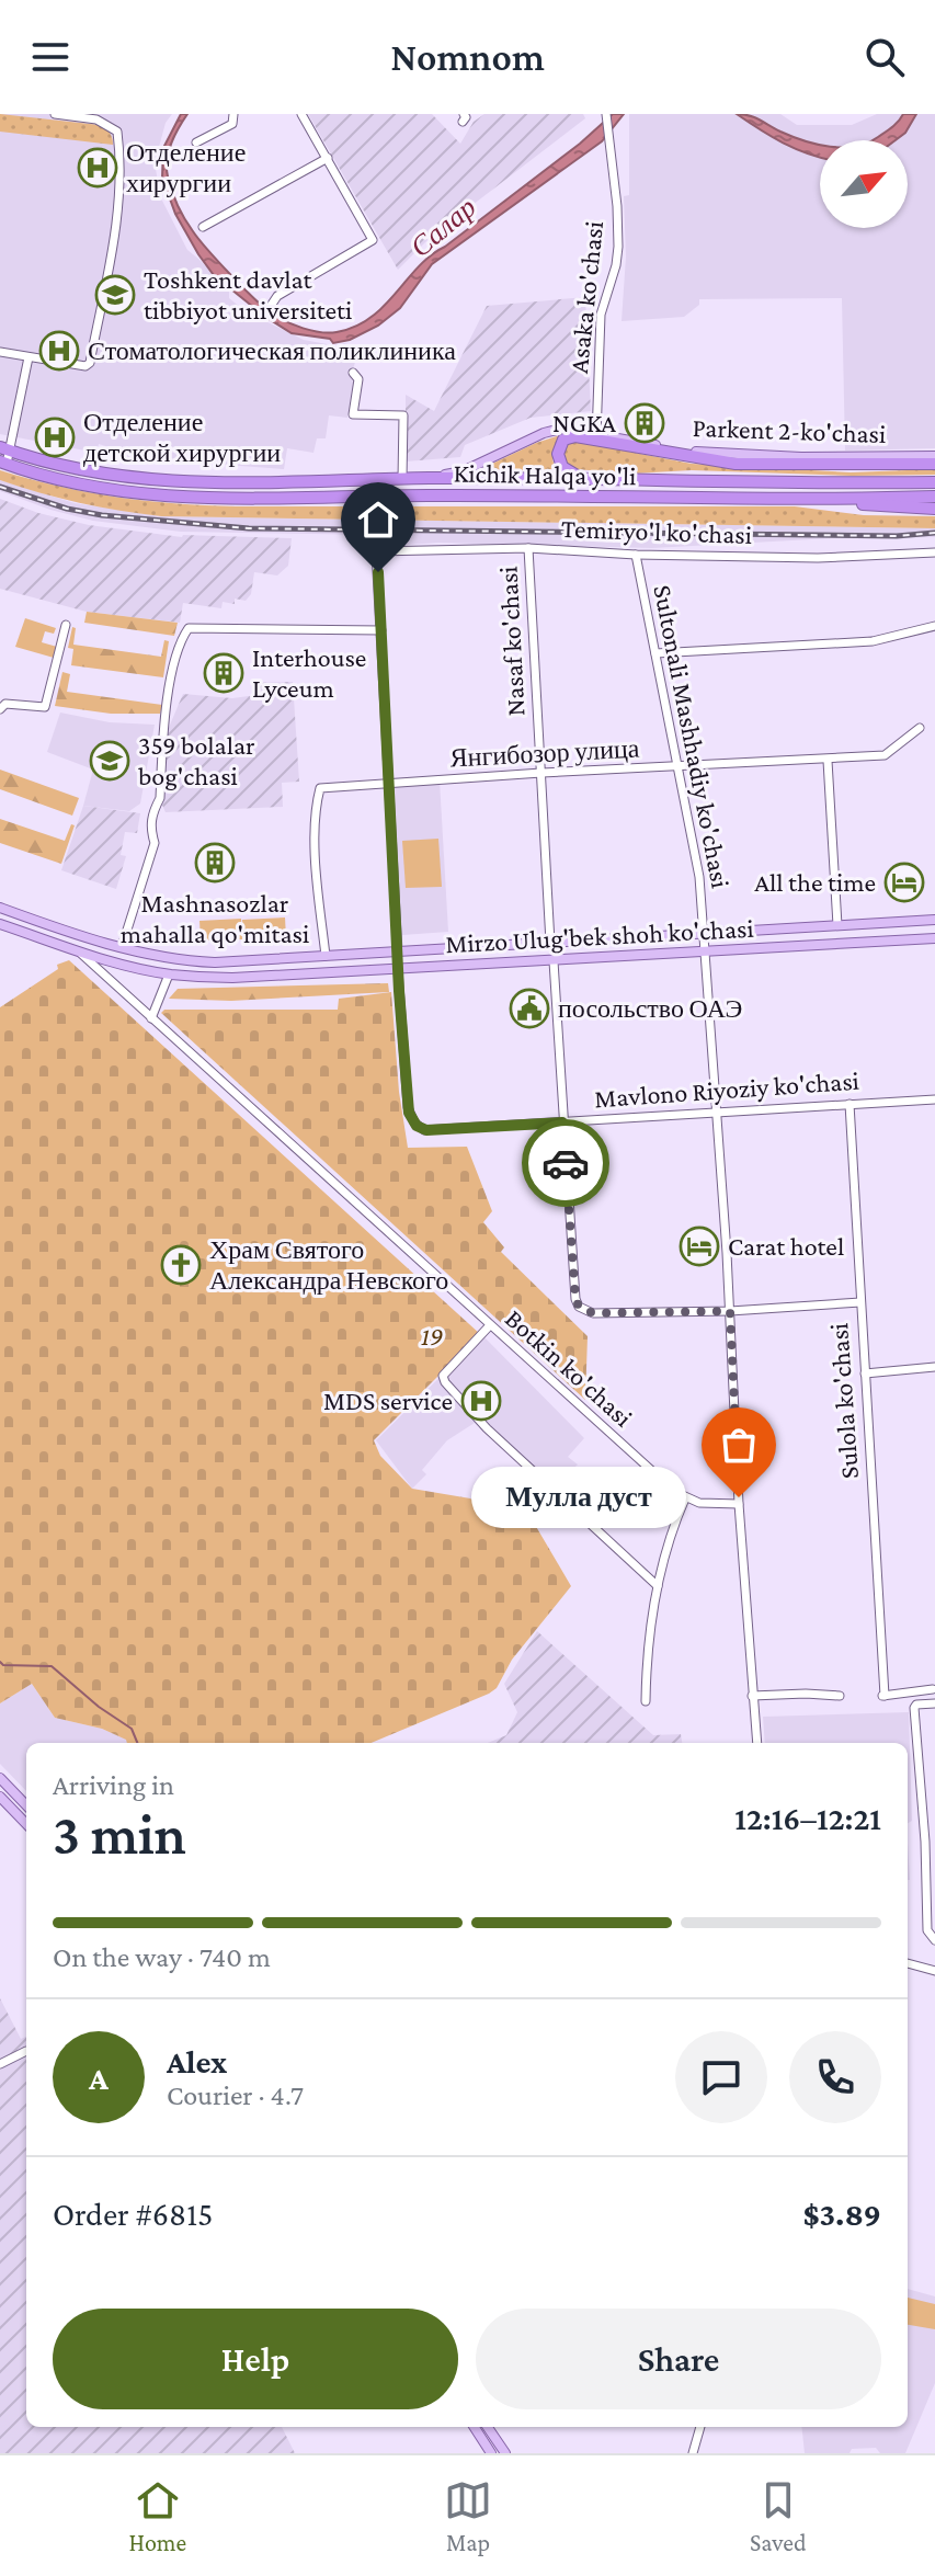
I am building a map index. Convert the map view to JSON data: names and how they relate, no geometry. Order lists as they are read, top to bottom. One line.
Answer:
{"streets":{"highway":["Kichik Halqa yo'li"],"main road":["Parkent 2-ko'chasi","Mirzo Ulug'bek shoh ko'chasi","Botkin ko'chasi"],"street":["Asaka ko'chasi","Temiryo'l ko'chasi","Nasaf ko'chasi","Sultonali Mashhadiy ko'chasi","Янгибозор улица","Mavlono Riyoziy ko'chasi","Sulola ko'chasi"]},"crossings":[["Asaka ko'chasi","Parkent 2-ko'chasi"],["Parkent 2-ko'chasi","Kichik Halqa yo'li"],["Temiryo'l ko'chasi","Nasaf ko'chasi"],["Temiryo'l ko'chasi","Sultonali Mashhadiy ko'chasi"],["Nasaf ko'chasi","Янгибозор улица"],["Nasaf ko'chasi","Mirzo Ulug'bek shoh ko'chasi"],["Sultonali Mashhadiy ko'chasi","Янгибозор улица"],["Sultonali Mashhadiy ko'chasi","Mirzo Ulug'bek shoh ko'chasi"],["Sultonali Mashhadiy ko'chasi","Mavlono Riyoziy ko'chasi"],["Янгибозор улица","Mirzo Ulug'bek shoh ko'chasi"],["Mirzo Ulug'bek shoh ko'chasi","Mavlono Riyoziy ko'chasi"],["Mirzo Ulug'bek shoh ko'chasi","Botkin ko'chasi"],["Mavlono Riyoziy ko'chasi","Sulola ko'chasi"]],"water":["Салар"],"parks":["19"],"places":{"hospital":["Отделение хирургии","Стоматологическая поликлиника","Отделение детской хирургии","MDS service"],"school or university":["Toshkent davlat tibbiyot universiteti","359 bolalar bog'chasi"],"building":["NGKA","Interhouse Lyceum","Mashnasozlar mahalla qo'mitasi"],"hotel":["All the time","Carat hotel"],"public building":["посольство ОАЭ"],"church":["Храм Святого Александра Невского"],"other":["Мулла дуст"]},"north":"top right","page":{"header":"Nomnom","bubble":"Мулла дуст","heading":["3 min","Arriving in","12:16–12:21"],"panel":["Alex","Courier · 4.7","Order #6815","$3.89"],"bar":"On the way · 740 m","round":"A","buttons":["Help","Share"],"tabs":["Home","Map","Saved"]}}
